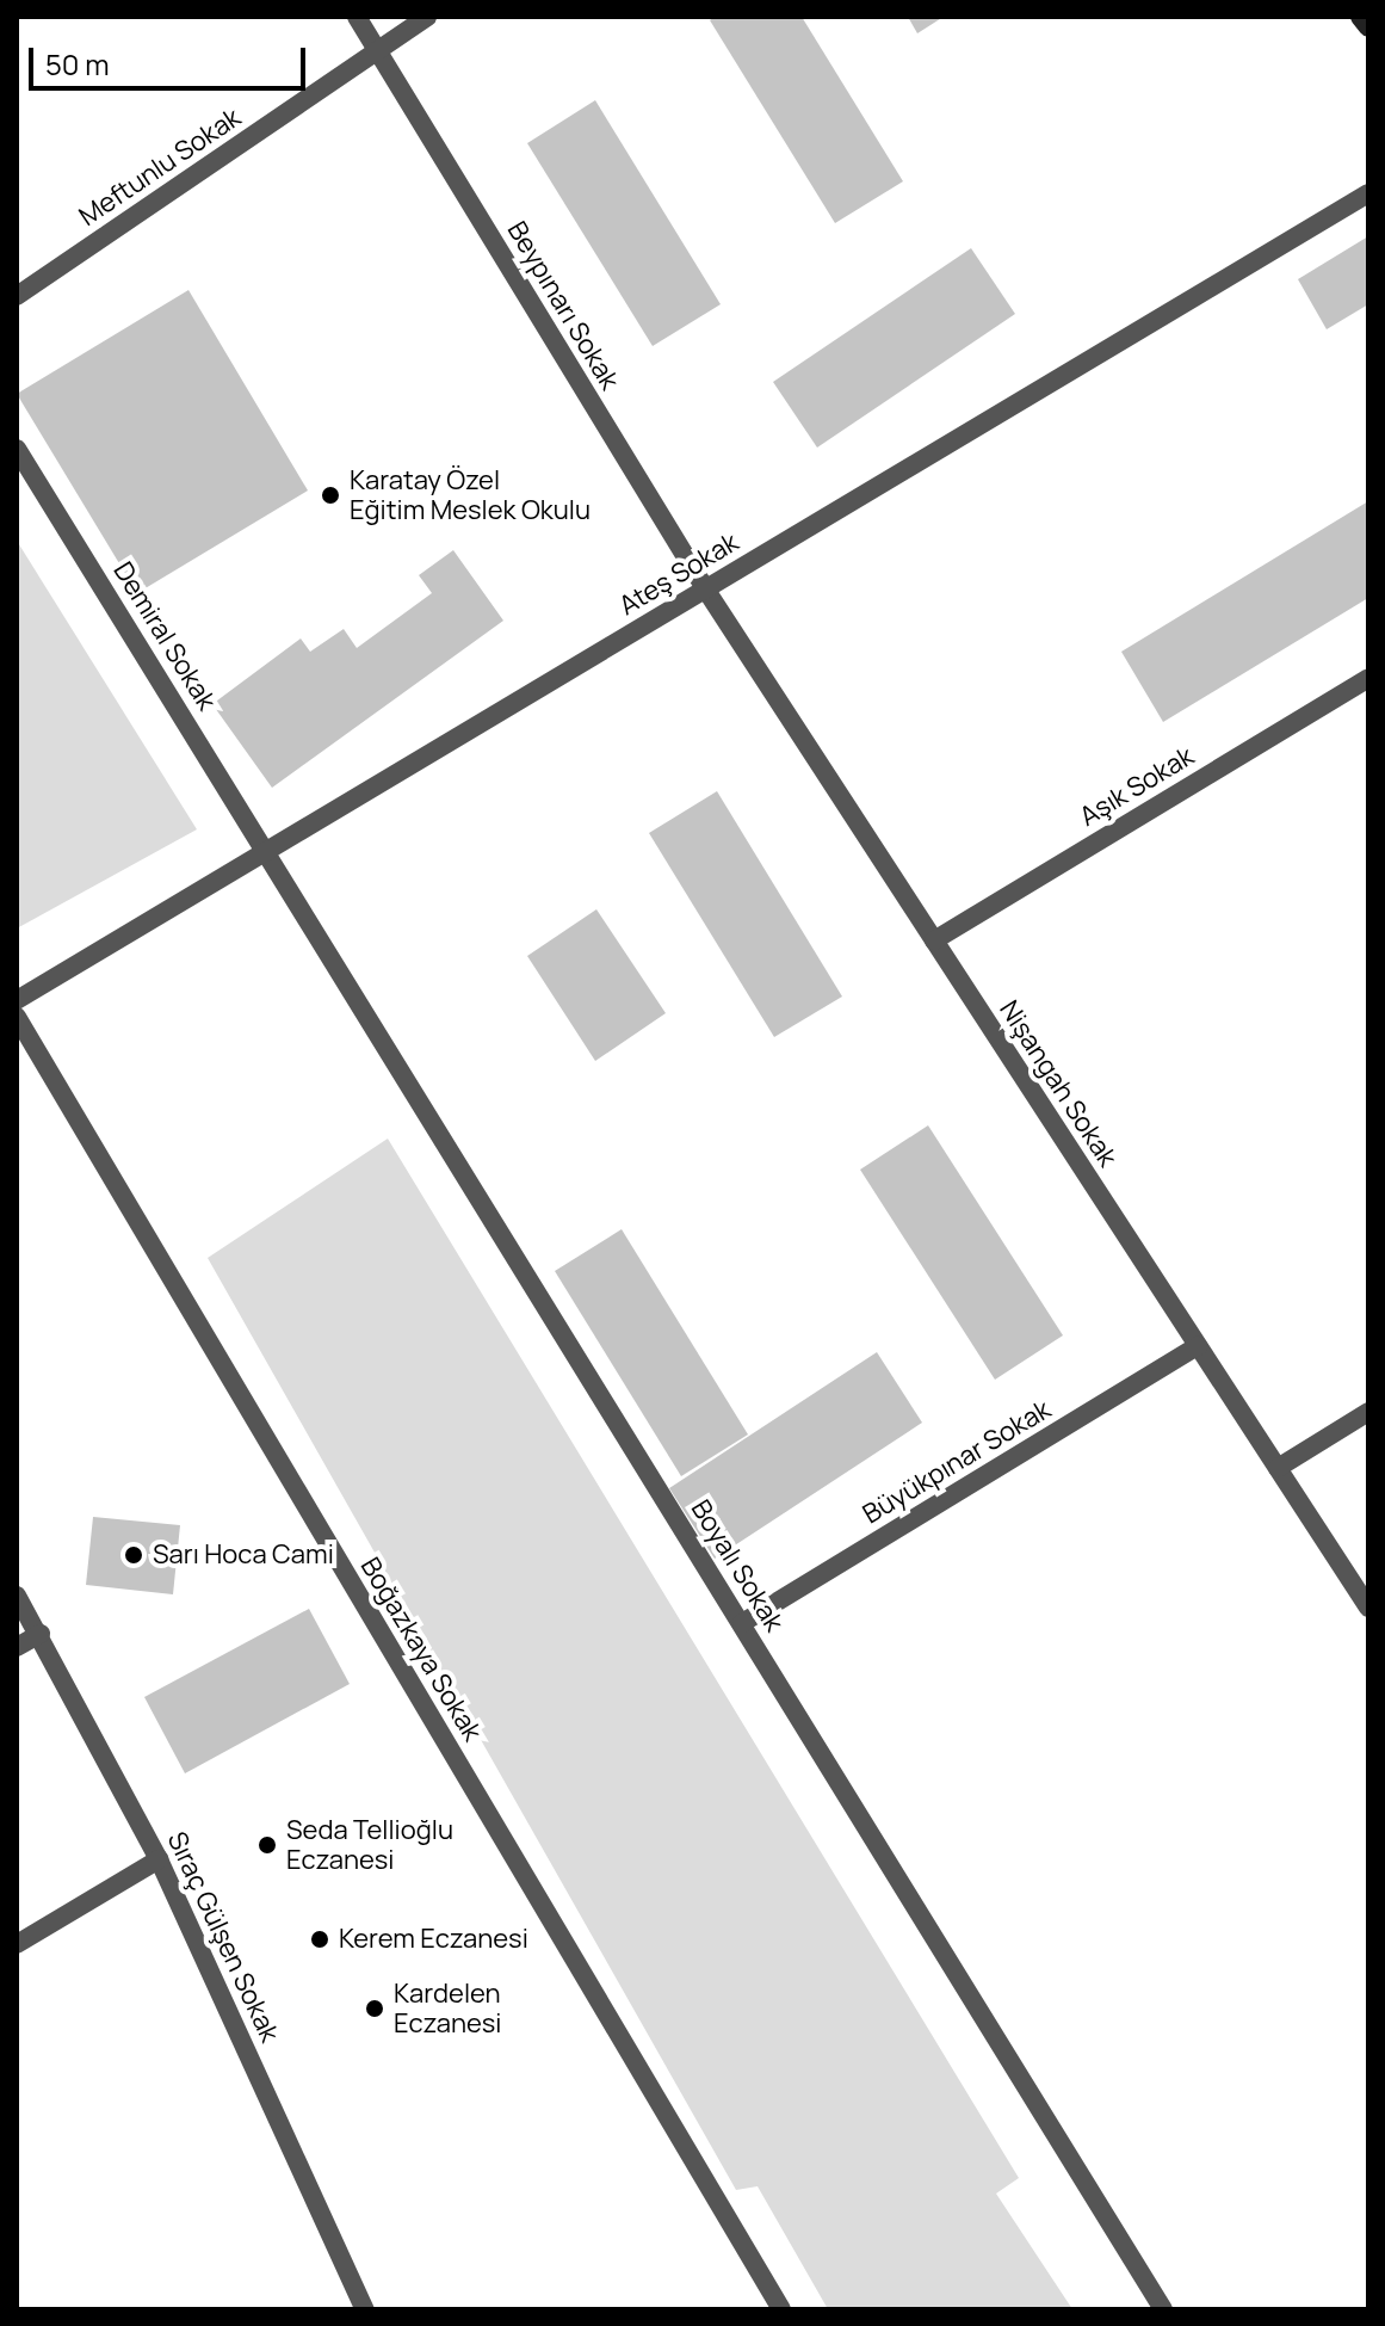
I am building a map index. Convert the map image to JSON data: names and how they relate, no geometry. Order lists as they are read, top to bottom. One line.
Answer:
{"streets":{"street":["Meftunlu Sokak","Beypınarı Sokak","Ateş Sokak","Demiral Sokak","Aşık Sokak","Nişangah Sokak","Büyükpınar Sokak","Boyalı Sokak","Boğazkaya Sokak","Sıraç Gülşen Sokak"]},"crossings":[["Meftunlu Sokak","Beypınarı Sokak"],["Beypınarı Sokak","Ateş Sokak"],["Beypınarı Sokak","Nişangah Sokak"],["Ateş Sokak","Demiral Sokak"],["Ateş Sokak","Nişangah Sokak"],["Ateş Sokak","Boyalı Sokak"],["Demiral Sokak","Boyalı Sokak"],["Aşık Sokak","Nişangah Sokak"],["Nişangah Sokak","Büyükpınar Sokak"],["Büyükpınar Sokak","Boyalı Sokak"]],"places":["Karatay Özel Eğitim Meslek Okulu","Sarı Hoca Cami","Seda Tellioğlu Eczanesi","Kerem Eczanesi","Kardelen Eczanesi"],"scale_bar":"50 m"}
